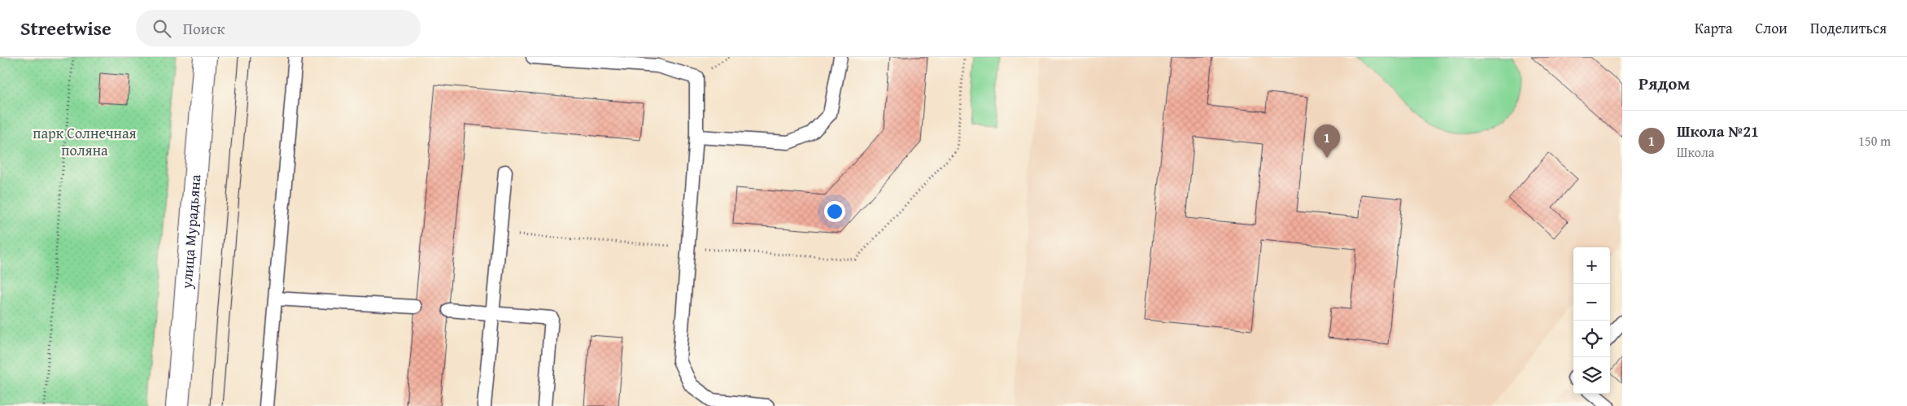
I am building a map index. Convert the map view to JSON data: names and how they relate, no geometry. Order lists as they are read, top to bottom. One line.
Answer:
{"streets":{"main road":["улица Мурадьяна"]},"parks":["парк Солнечная поляна"],"page":{"header":"Streetwise","search":"Поиск","nav":["Карта","Слои","Поделиться"],"heading":"Рядом","list":[{"mark":"1","name":"Школа №21","note":"Школа","value":"150 m"}],"pins":"1","map_buttons":["+","−"]}}
